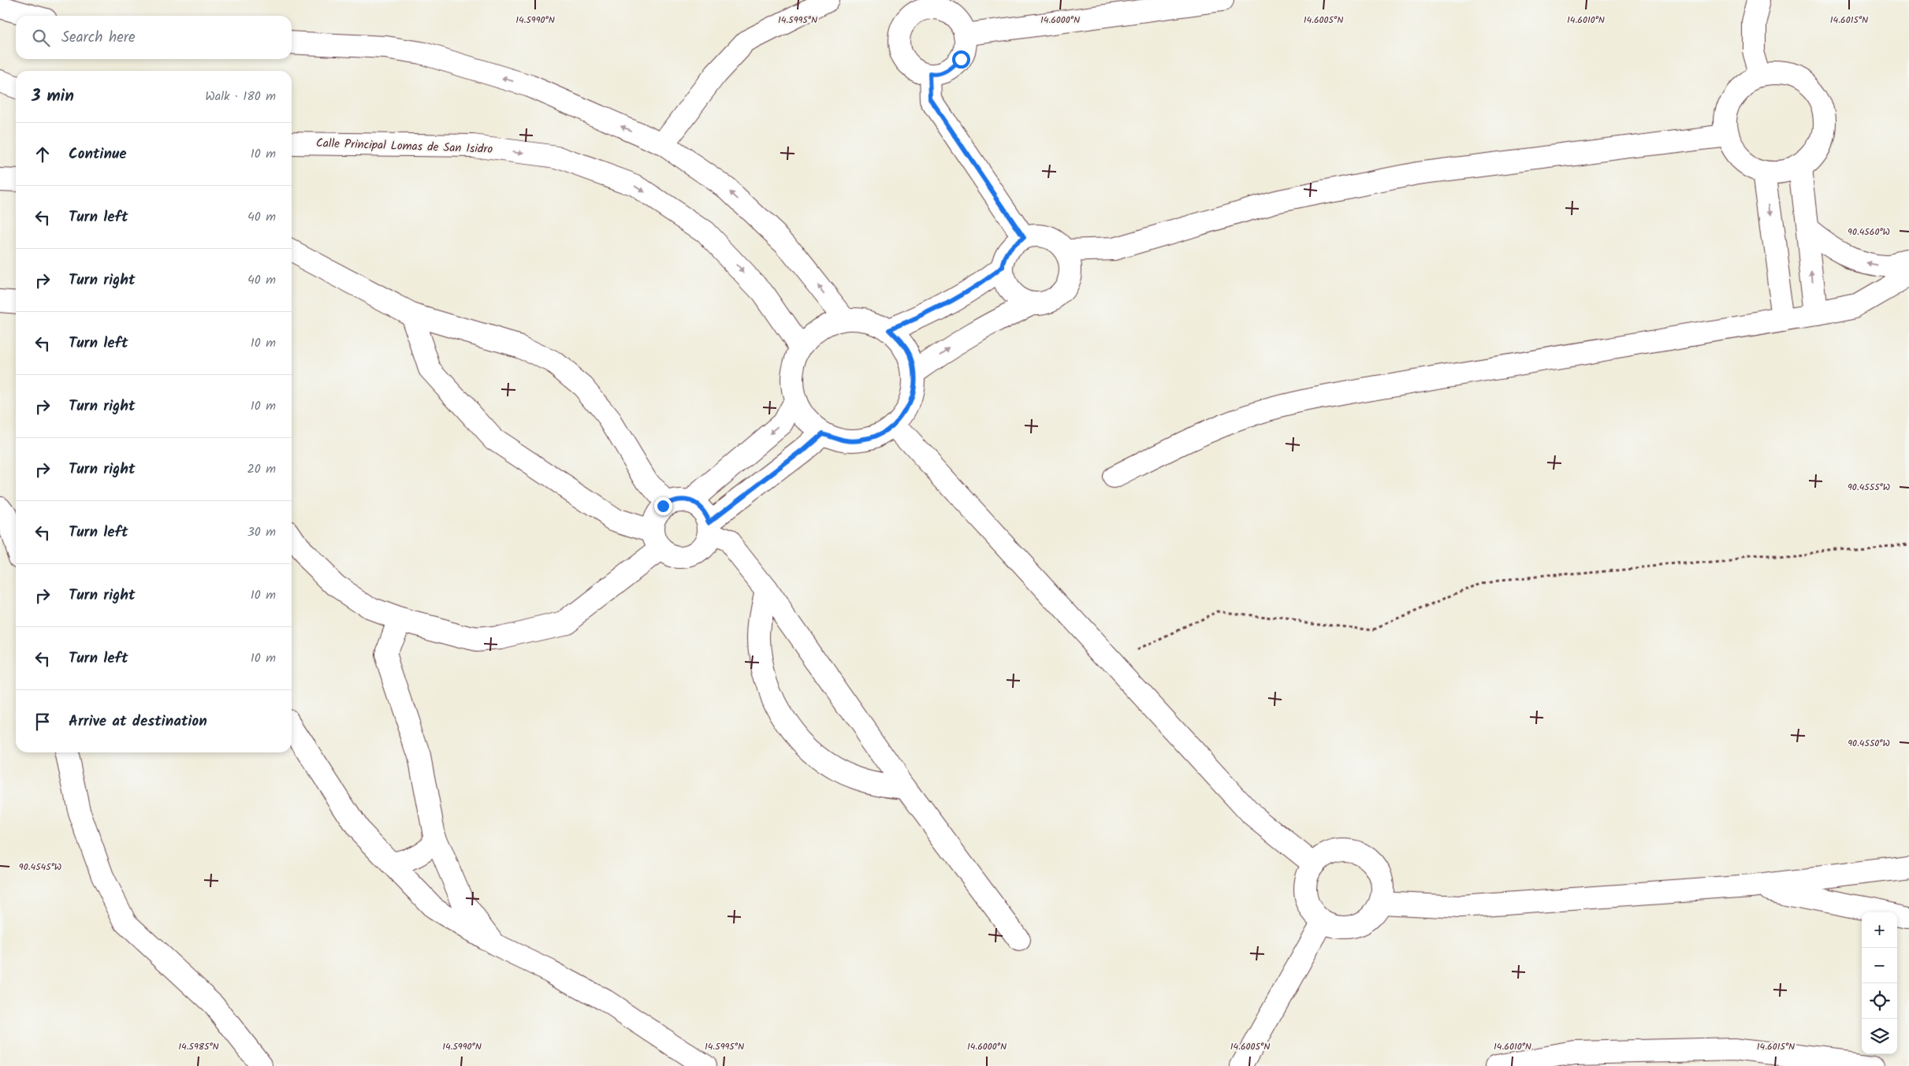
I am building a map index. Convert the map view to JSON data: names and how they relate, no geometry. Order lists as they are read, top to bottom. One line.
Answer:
{"streets":{"street":["Calle Principal Lomas de San Isidro"]},"page":{"search":"Search here","heading":["3 min","Walk · 180 m"],"list":[["Continue","10 m"],["Turn left","40 m"],["Turn right","40 m"],["Turn left","10 m"],["Turn right","10 m"],["Turn right","20 m"],["Turn left","30 m"],["Turn right","10 m"],["Turn left","10 m"],"Arrive at destination"],"map_buttons":["+","−"]},"coordinates":["14.5990°N","14.5995°N","14.6000°N","14.6005°N","14.6010°N","14.6015°N","90.4560°W","90.4555°W","90.4550°W","90.4545°W","14.5985°N"]}
